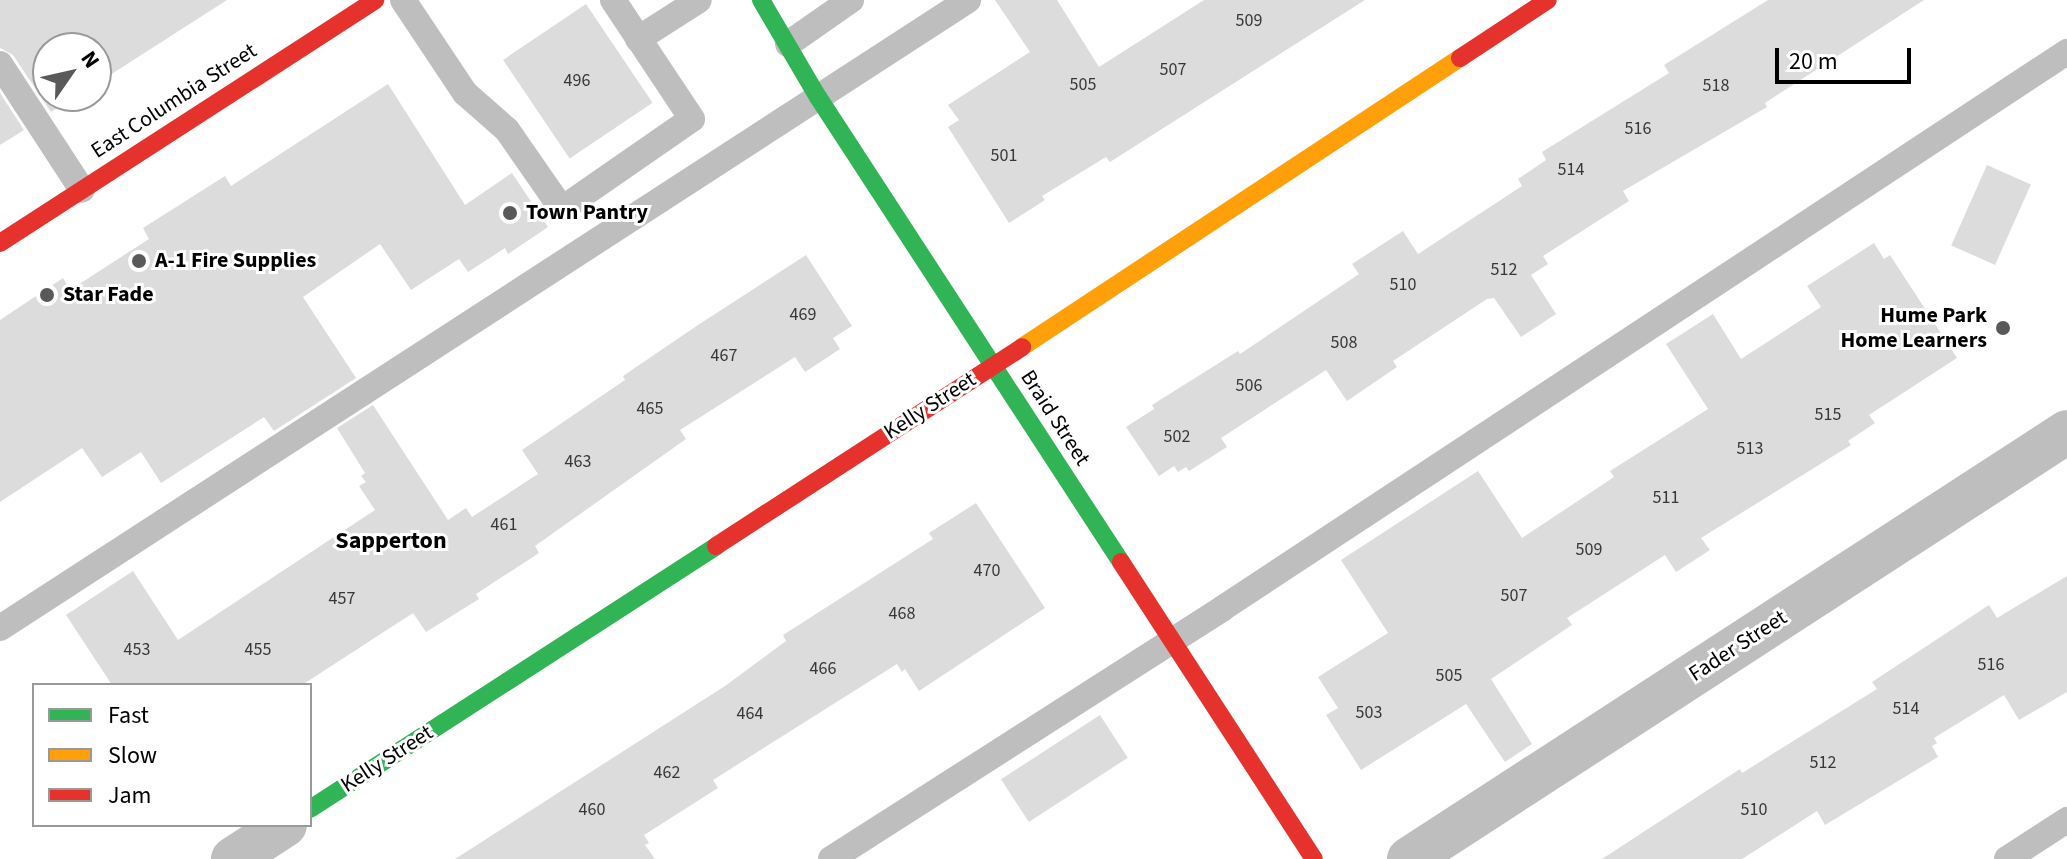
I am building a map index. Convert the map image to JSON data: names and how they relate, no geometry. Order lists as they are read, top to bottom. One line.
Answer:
{"streets":{"street":["East Columbia Street","Kelly Street","Braid Street","Fader Street"]},"crossings":[["Kelly Street","Braid Street"]],"districts":["Sapperton"],"places":["Town Pantry","A-1 Fire Supplies","Star Fade","Hume Park Home Learners"],"house_numbers":["509","507","496","505","518","516","501","514","512","510","469","508","467","506","465","515","502","513","463","511","461","509","470","507","457","468","453","455","516","466","505","514","503","464","512","462","460","510"],"legend":["Fast","Slow","Jam"],"scale_bar":"20 m","north":"top right"}
